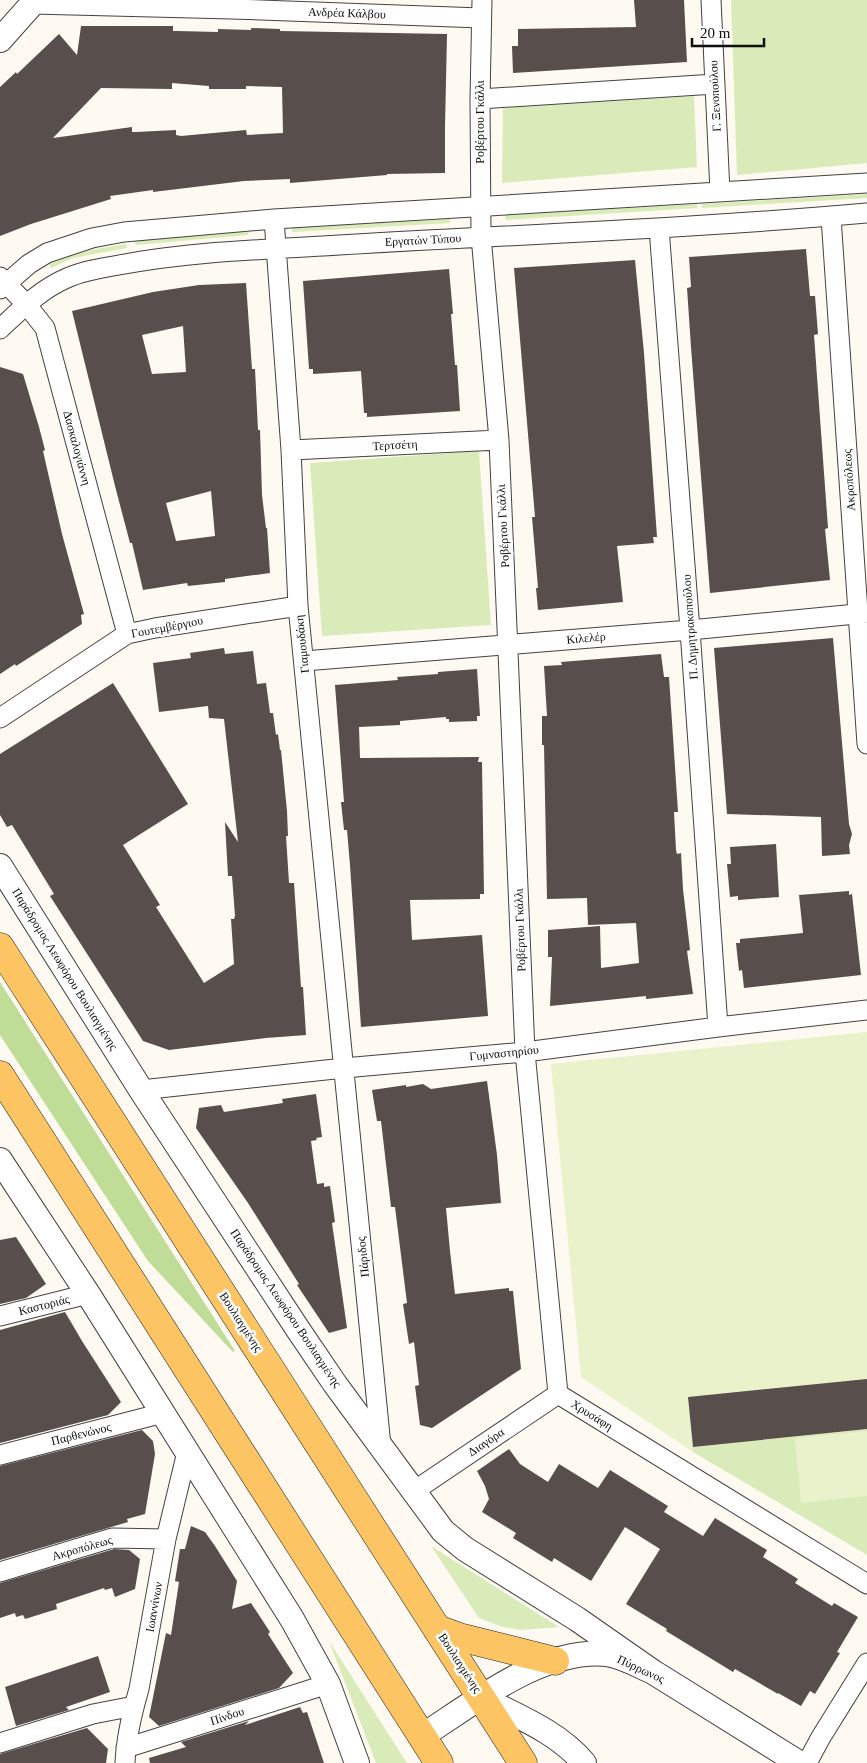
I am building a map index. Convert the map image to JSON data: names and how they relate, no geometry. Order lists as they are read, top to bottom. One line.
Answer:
{"streets":{"main road":["Βουλιαγμένης"],"street":["Ανδρέα Κάλβου","Γ. Ξενοπούλου","Ροβέρτου Γκάλλι","Εργατών Τύπου","Τερτσέτη","Δασκαλογιάννη","Ακροπόλεως","Γουτεμβέργιου","Π. Δημητρακοπούλου","Κιλελέρ","Γιαμουδάκη","Παράδρομος Λεωφόρου Βουλιαγμένης","Γυμναστηρίου","Πάριδος","Καστοριάς","Χρυσάφη","Παρθενώνος","Διαγόρα","Ιωαννίνων","Πύρρωνος","Πίνδου"]},"crossings":[["Ανδρέα Κάλβου","Ροβέρτου Γκάλλι"],["Ροβέρτου Γκάλλι","Εργατών Τύπου"],["Ροβέρτου Γκάλλι","Τερτσέτη"],["Ροβέρτου Γκάλλι","Κιλελέρ"],["Ροβέρτου Γκάλλι","Γυμναστηρίου"],["Ροβέρτου Γκάλλι","Χρυσάφη"],["Εργατών Τύπου","Δασκαλογιάννη"],["Εργατών Τύπου","Ακροπόλεως"],["Εργατών Τύπου","Π. Δημητρακοπούλου"],["Εργατών Τύπου","Γιαμουδάκη"],["Τερτσέτη","Γιαμουδάκη"],["Δασκαλογιάννη","Γουτεμβέργιου"],["Ακροπόλεως","Κιλελέρ"],["Ακροπόλεως","Ιωαννίνων"],["Γουτεμβέργιου","Γιαμουδάκη"],["Π. Δημητρακοπούλου","Κιλελέρ"],["Π. Δημητρακοπούλου","Γυμναστηρίου"],["Κιλελέρ","Γιαμουδάκη"],["Γιαμουδάκη","Γυμναστηρίου"],["Γιαμουδάκη","Πάριδος"],["Παράδρομος Λεωφόρου Βουλιαγμένης","Γυμναστηρίου"],["Παράδρομος Λεωφόρου Βουλιαγμένης","Πάριδος"],["Παράδρομος Λεωφόρου Βουλιαγμένης","Διαγόρα"],["Παράδρομος Λεωφόρου Βουλιαγμένης","Πύρρωνος"],["Γυμναστηρίου","Πάριδος"],["Γυμναστηρίου","Χρυσάφη"],["Βουλιαγμένης","Πύρρωνος"],["Χρυσάφη","Διαγόρα"],["Ιωαννίνων","Πίνδου"]],"scale_bar":"20 m"}
